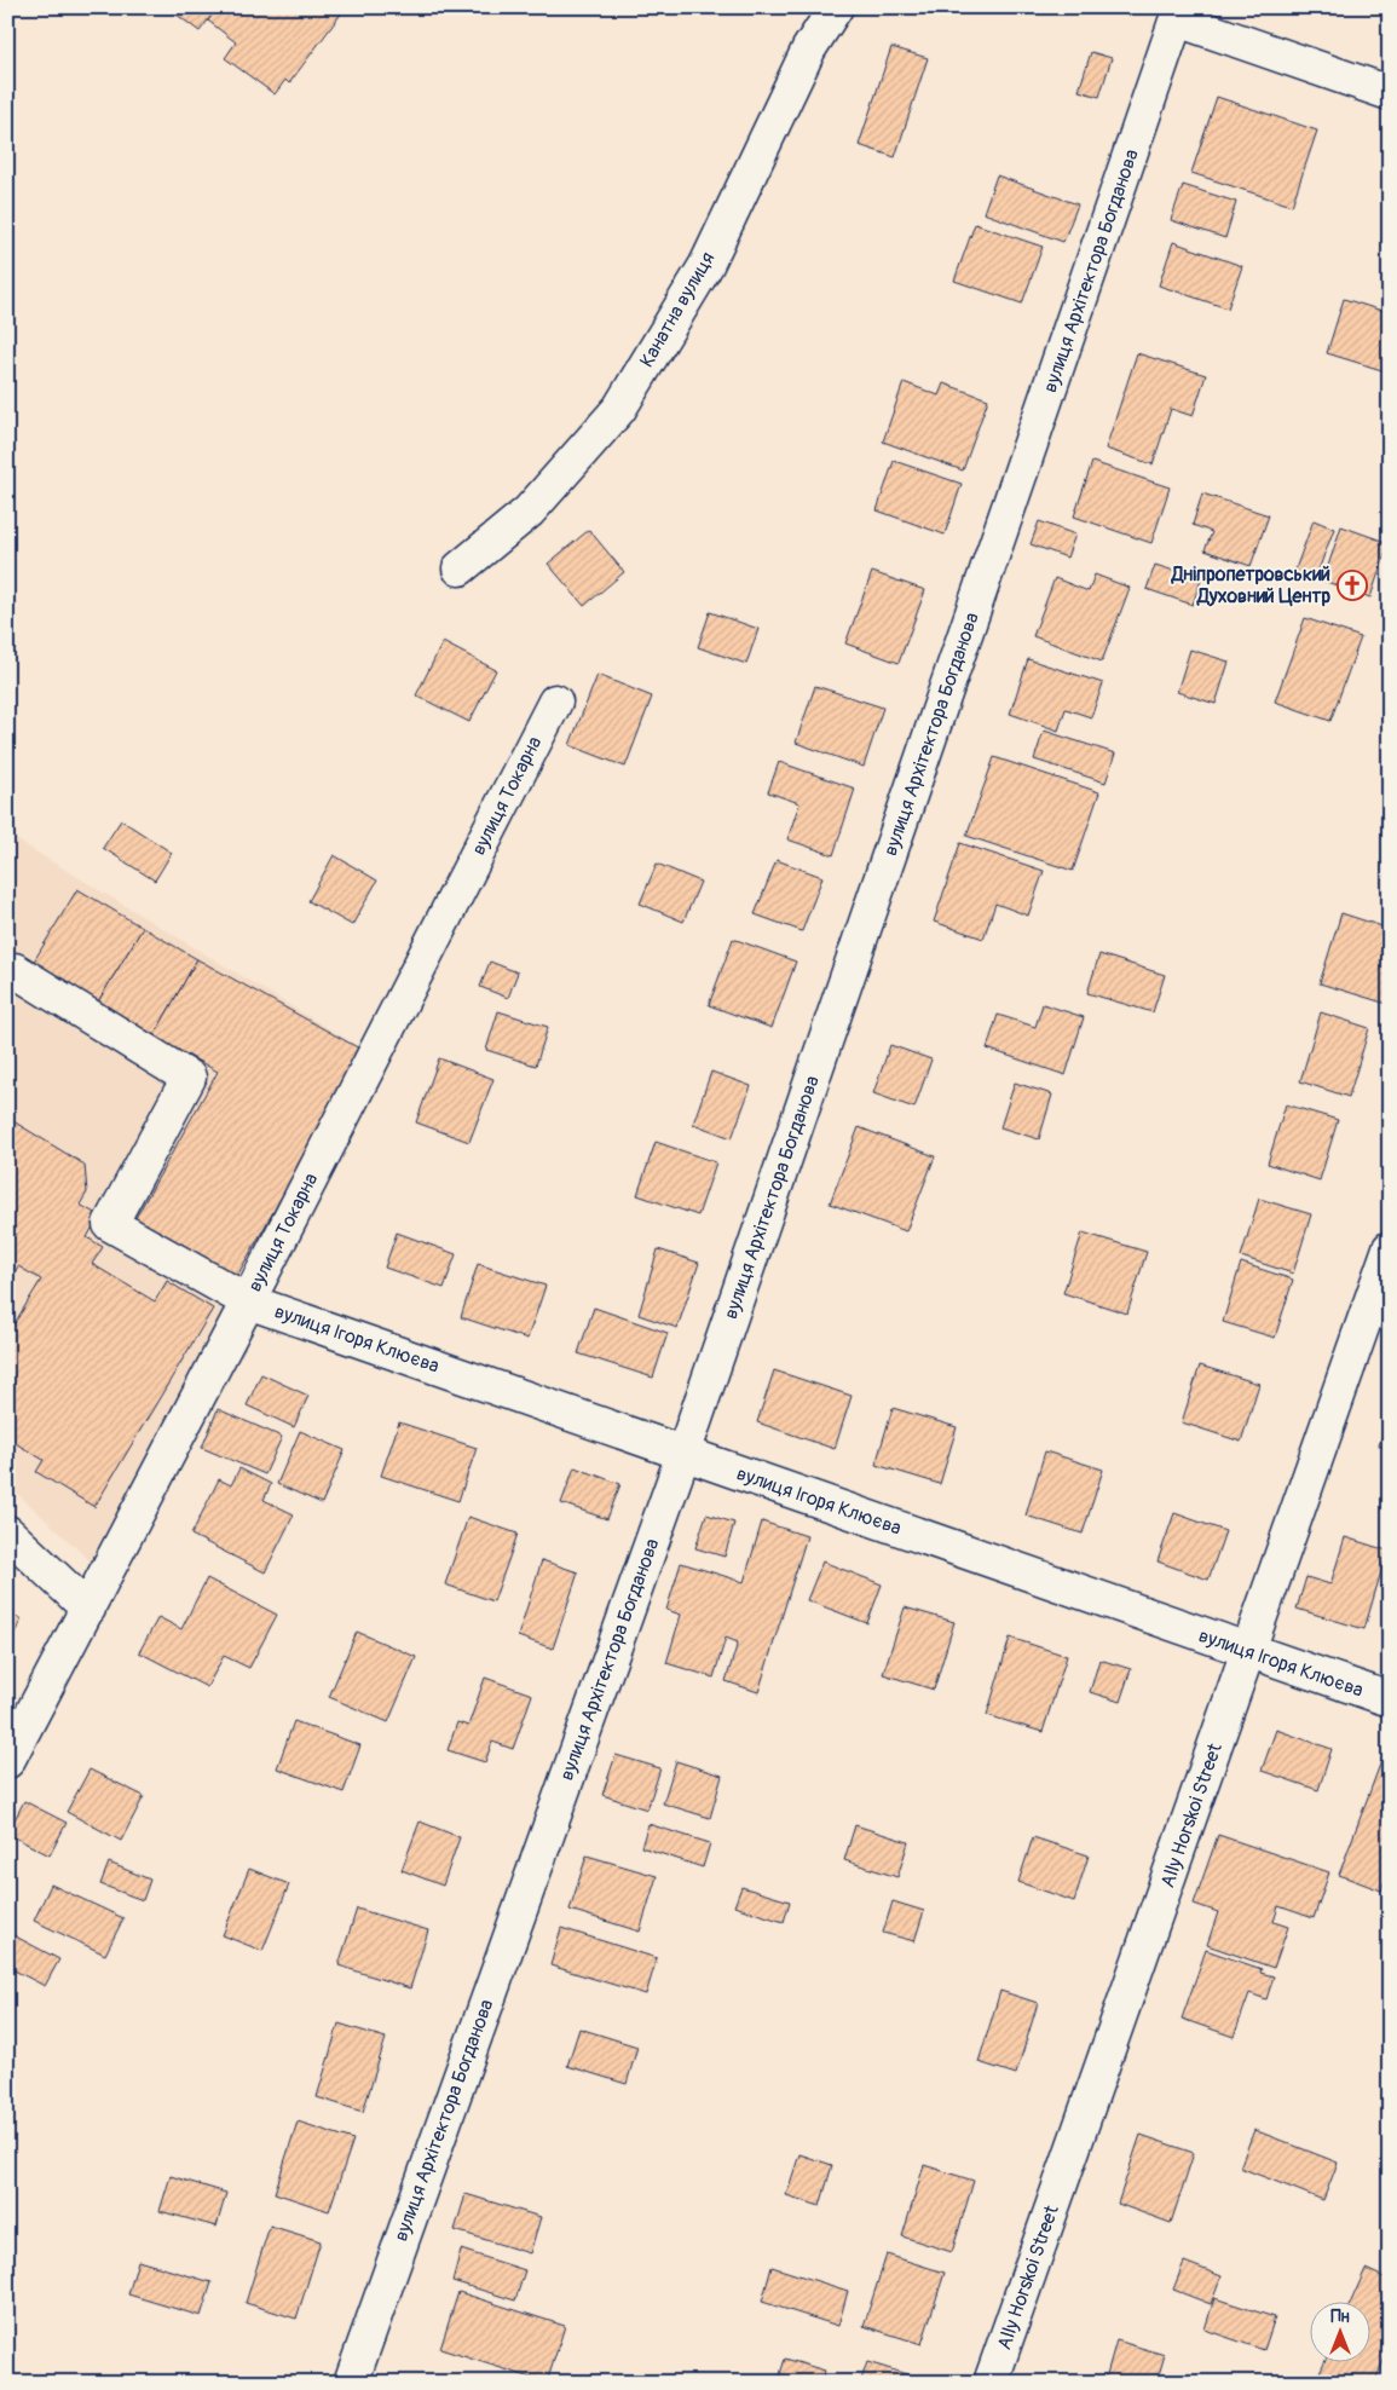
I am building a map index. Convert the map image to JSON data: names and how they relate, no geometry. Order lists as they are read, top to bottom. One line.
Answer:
{"streets":{"street":["вулиця Архітектора Богданова","Канатна вулиця","вулиця Токарна","вулиця Ігоря Клюєва","Ally Horskoi Street"]},"crossings":[["вулиця Архітектора Богданова","вулиця Ігоря Клюєва"],["вулиця Токарна","вулиця Ігоря Клюєва"],["вулиця Ігоря Клюєва","Ally Horskoi Street"]],"places":{"church":["Дніпропетровський Духовний Центр"]},"north":"top"}
